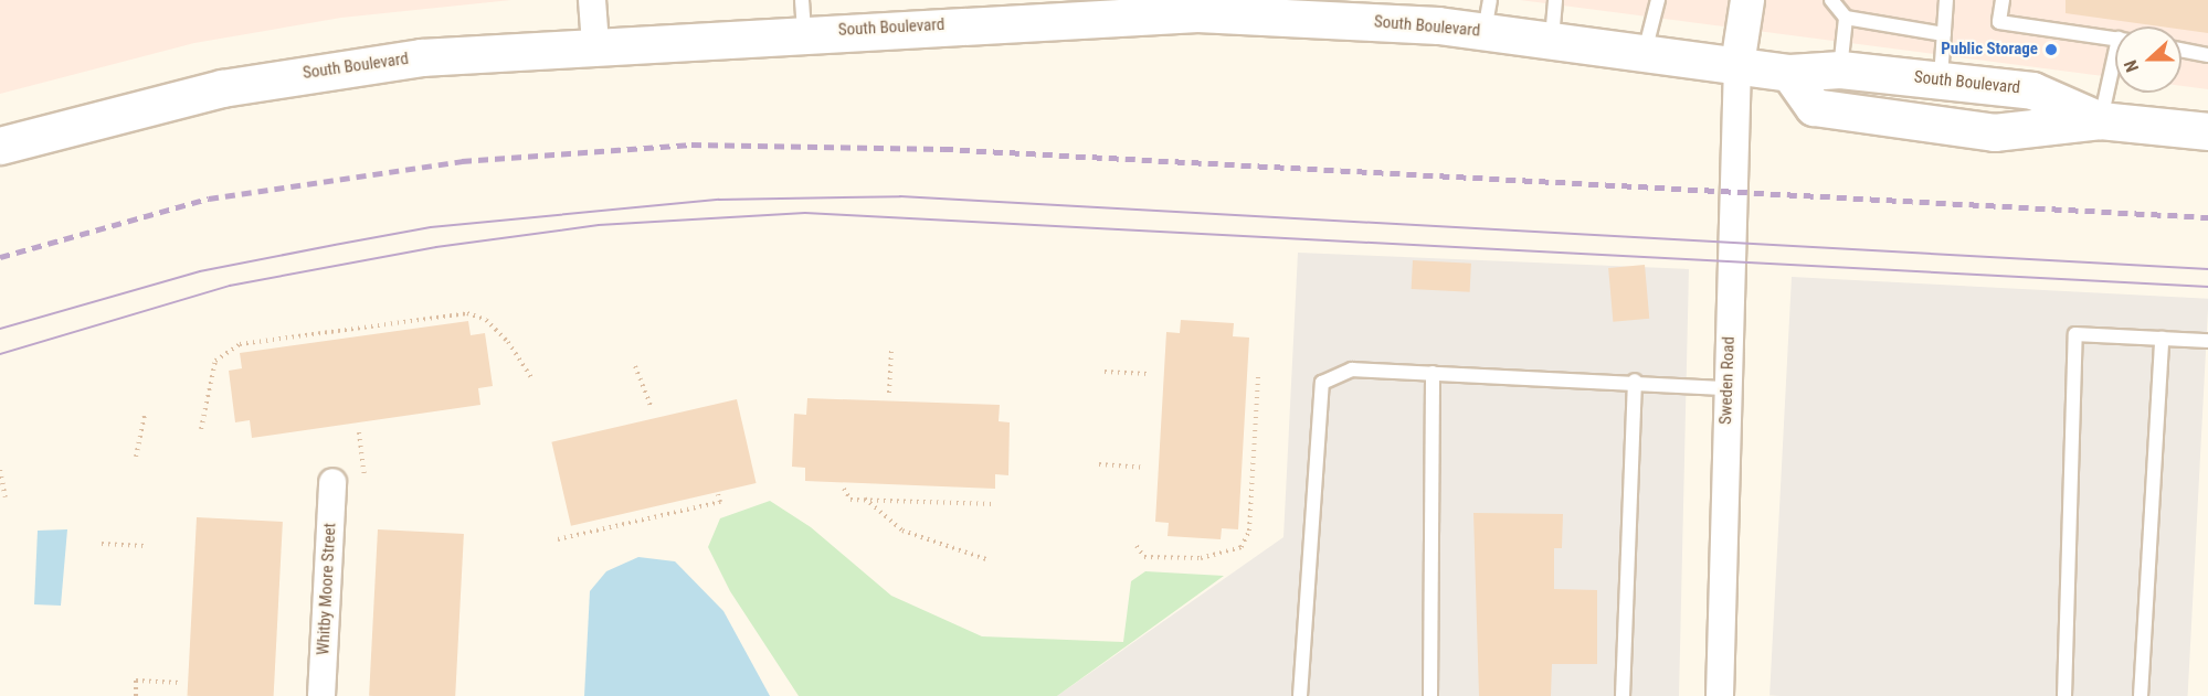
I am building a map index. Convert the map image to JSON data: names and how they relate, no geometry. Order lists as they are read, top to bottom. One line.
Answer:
{"streets":{"main road":["South Boulevard"],"street":["Sweden Road","Whitby Moore Street"]},"crossings":[["South Boulevard","Sweden Road"]],"places":["Public Storage"],"north":"left"}
